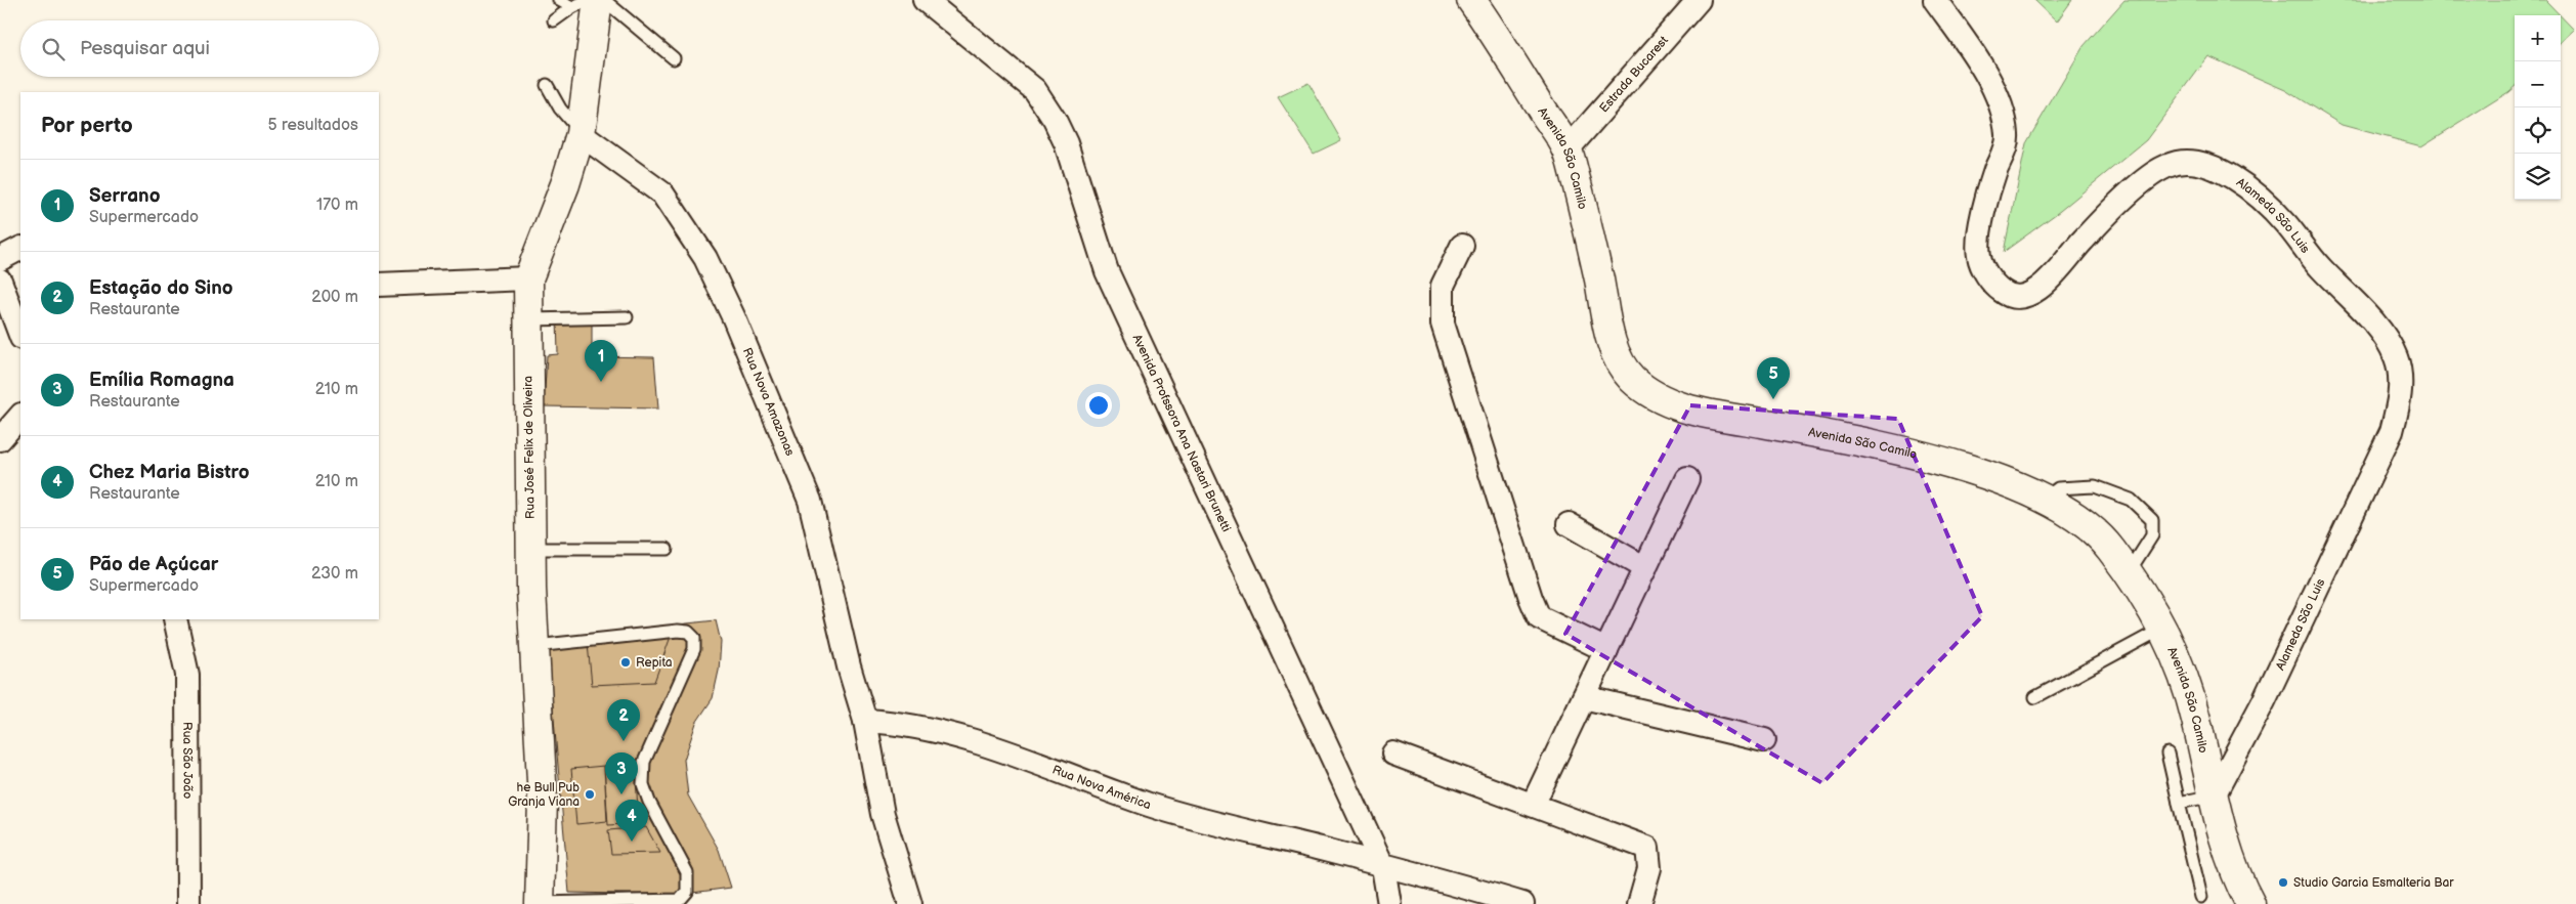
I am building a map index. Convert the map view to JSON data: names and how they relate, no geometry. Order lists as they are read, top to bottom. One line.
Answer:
{"streets":{"main road":["Avenida São Camilo","Rua José Felix de Oliveira"],"street":["Estrada Bucarest","Alameda São Luis","Rua Nova Amazonas","Avenida Profssora Ana Nastari Brunetti","Rua São João","Rua Nova América"]},"crossings":[["Estrada Bucarest","Avenida São Camilo"],["Avenida São Camilo","Alameda São Luis"],["Rua Nova Amazonas","Rua José Felix de Oliveira"],["Rua Nova Amazonas","Rua Nova América"],["Avenida Profssora Ana Nastari Brunetti","Rua Nova América"]],"places":["Repita","he Bull Pub Granja Viana","Studio Garcia Esmalteria Bar"],"page":{"map_buttons":["+","−"],"search":"Pesquisar aqui","heading":["Por perto","5 resultados"],"list":[{"mark":"1","name":"Serrano","note":"Supermercado","value":"170 m"},{"mark":"2","name":"Estação do Sino","note":"Restaurante","value":"200 m"},{"mark":"3","name":"Emília Romagna","note":"Restaurante","value":"210 m"},{"mark":"4","name":"Chez Maria Bistro","note":"Restaurante","value":"210 m"},{"mark":"5","name":"Pão de Açúcar","note":"Supermercado","value":"230 m"}],"pins":["1","5","2","3","4"]}}
